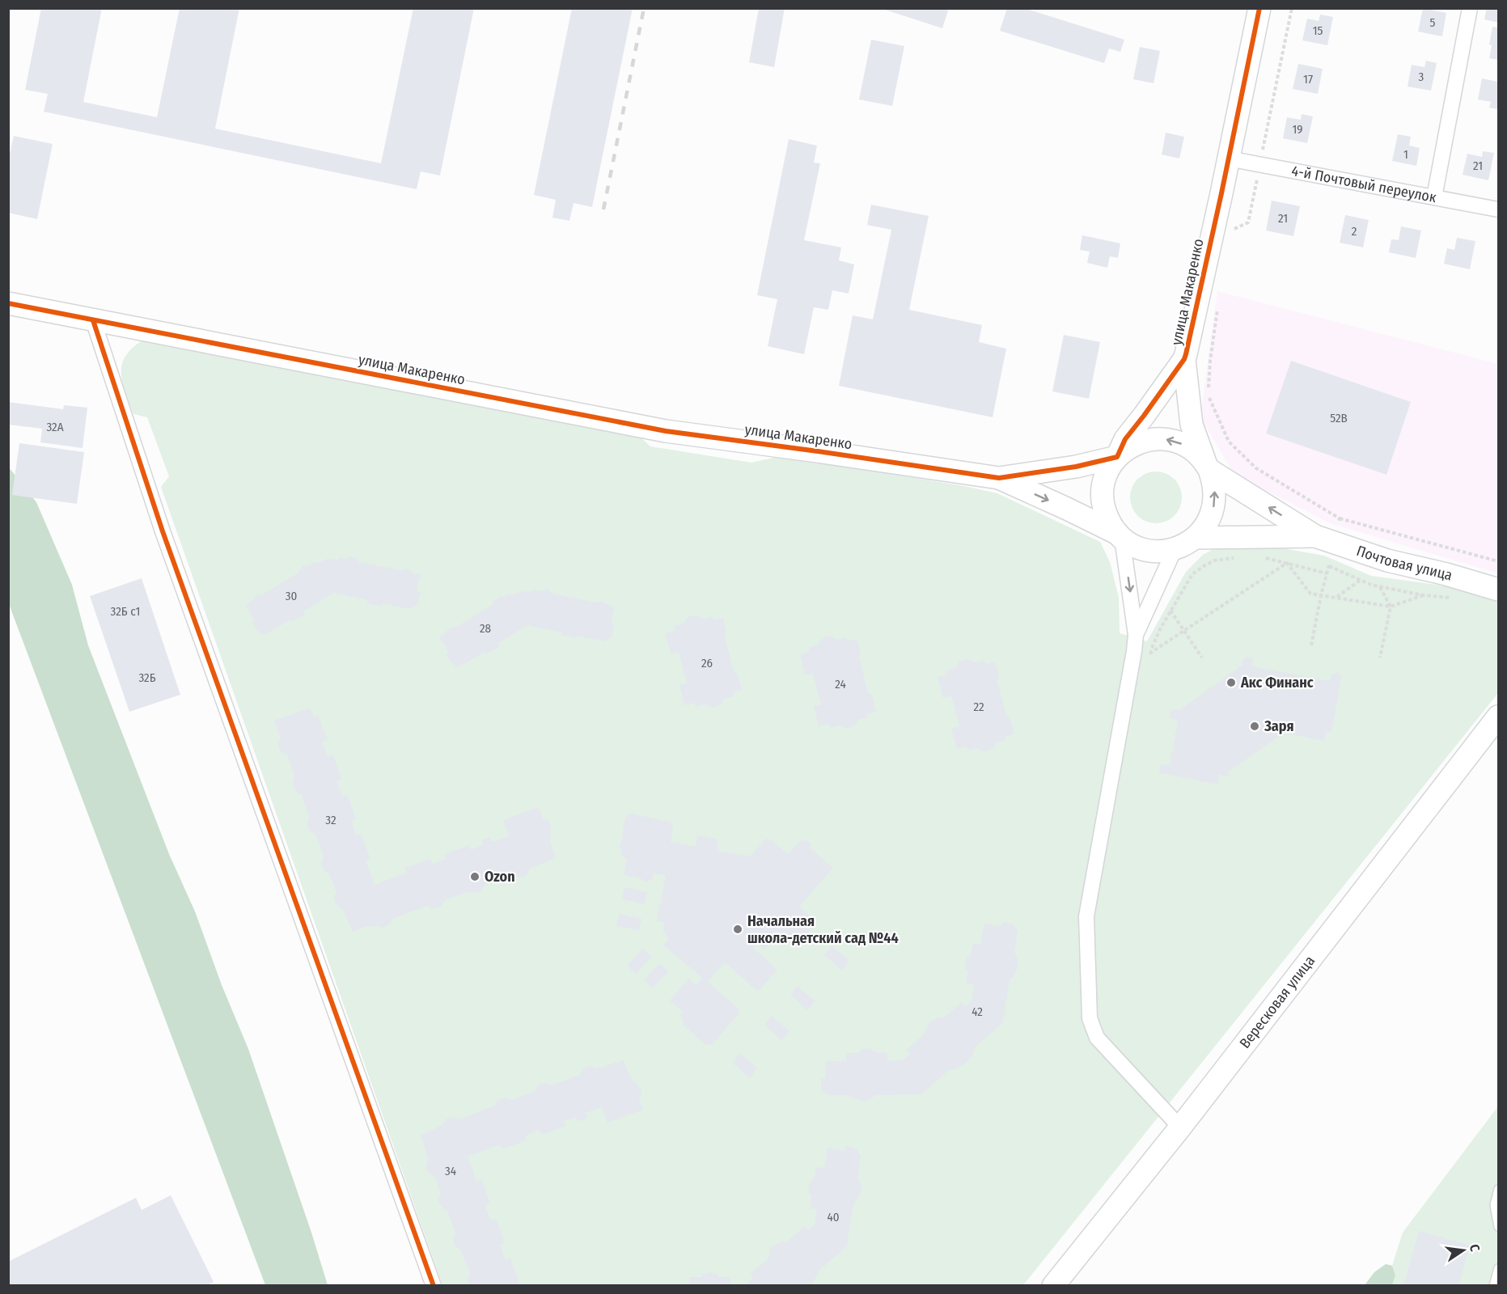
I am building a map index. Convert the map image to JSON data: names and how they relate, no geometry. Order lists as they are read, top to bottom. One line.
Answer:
{"streets":{"street":["4-й Почтовый переулок","улица Макаренко","Почтовая улица","Вересковая улица"]},"crossings":[["4-й Почтовый переулок","улица Макаренко"],["улица Макаренко","Почтовая улица"]],"places":["Акс Финанс","Заря","Ozon","Начальная школа-детский сад №44"],"house_numbers":["5","15","3","17","19","1","21","21","2","52В","32А","30","32Б с1","28","26","32Б","24","22","32","42","34","40"],"north":"right"}
